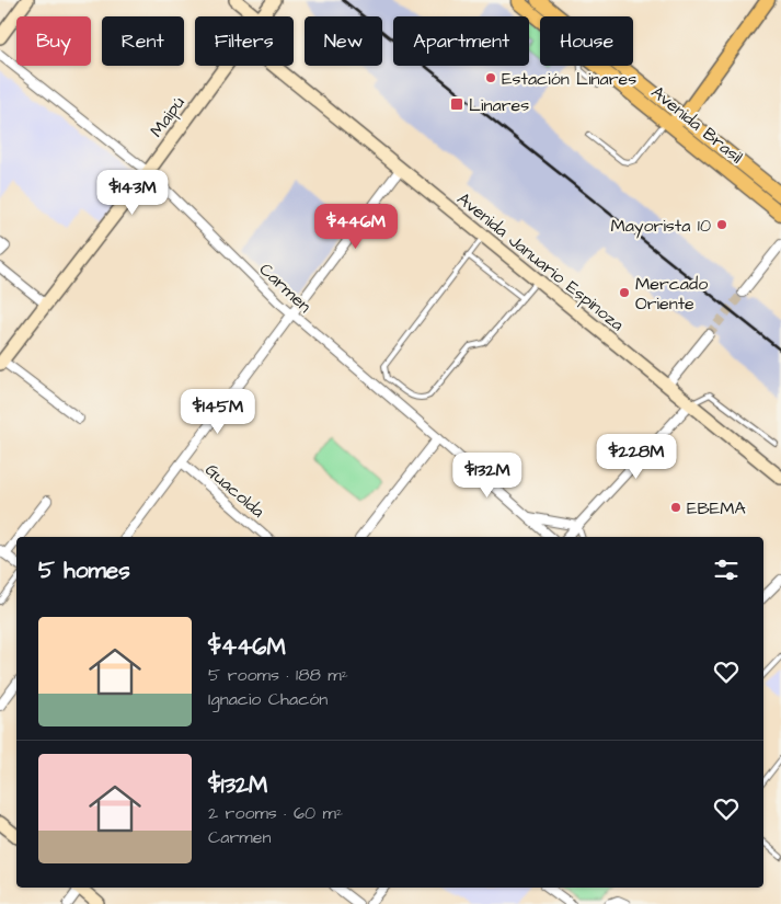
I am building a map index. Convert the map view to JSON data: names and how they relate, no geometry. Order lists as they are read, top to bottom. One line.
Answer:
{"streets":{"main road":["Maipú","Avenida Brasil","Avenida Januario Espinoza"],"street":["Carmen","Guacolda"]},"crossings":[["Maipú","Carmen"]],"places":{"other":["Estación Linares","Mayorista 10","Mercado Oriente","EBEMA"],"transit":["Linares"]},"page":{"chip":["Buy","Rent","Filters","New","Apartment","House"],"price":["$143M","$446M","$145M","$228M","$132M"],"heading":"5 homes","list":[{"name":"$446M","note":"5 rooms · 188 m² · Ignacio Chacón"},{"name":"$132M","note":"2 rooms · 60 m² · Carmen"}]}}
